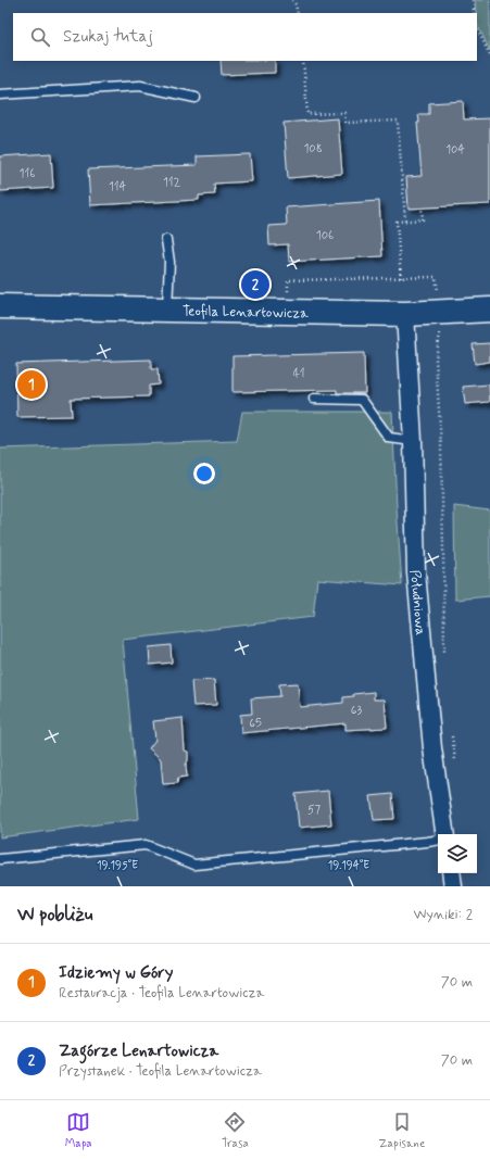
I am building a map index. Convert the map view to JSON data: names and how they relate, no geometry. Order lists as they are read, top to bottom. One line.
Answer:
{"streets":{"street":["Teofila Lenartowicza","Południowa"]},"crossings":[["Teofila Lenartowicza","Południowa"]],"house_numbers":["108","104","116","112","114","106","41","63","65","57"],"page":{"search":"Szukaj tutaj","pins":["2","1"],"heading":["W pobliżu","Wyniki: 2"],"list":[{"mark":"1","name":"Idziemy w Góry","note":"Restauracja · Teofila Lenartowicza","value":"70 m"},{"mark":"2","name":"Zagórze Lenartowicza","note":"Przystanek · Teofila Lenartowicza","value":"70 m"}],"nav":["Mapa","Trasa","Zapisane"]},"coordinates":["19.195°E","19.194°E"]}
